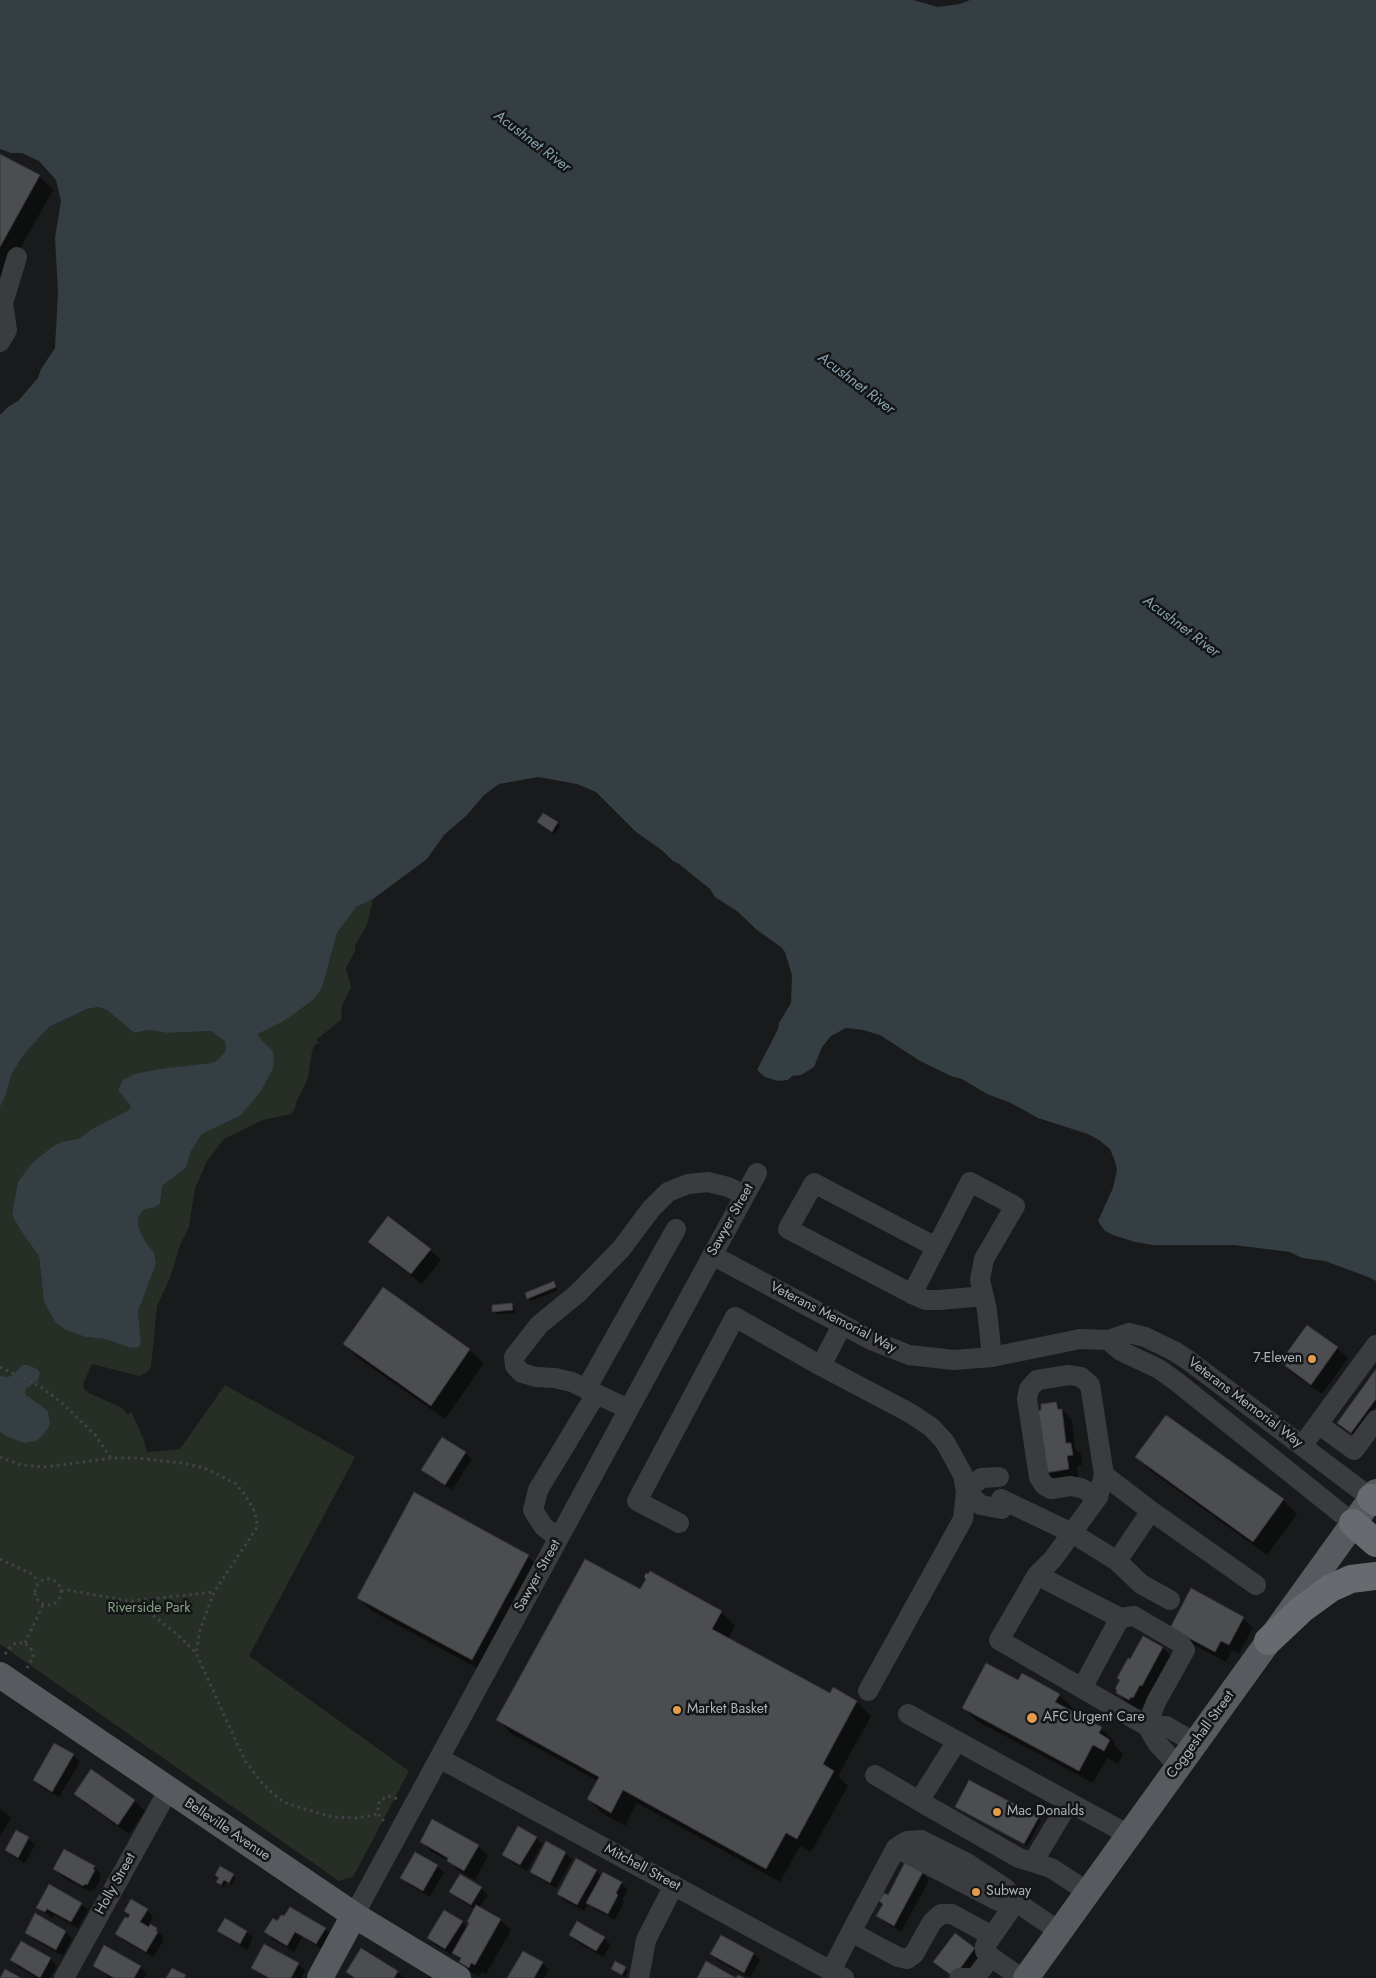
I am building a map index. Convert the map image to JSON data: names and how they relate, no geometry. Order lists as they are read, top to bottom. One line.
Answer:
{"streets":{"main road":["Sawyer Street","Coggeshall Street","Belleville Avenue"],"street":["Veterans Memorial Way","Mitchell Street","Holly Street"]},"crossings":[["Sawyer Street","Veterans Memorial Way"],["Sawyer Street","Belleville Avenue"],["Sawyer Street","Mitchell Street"],["Veterans Memorial Way","Coggeshall Street"],["Belleville Avenue","Holly Street"]],"water":["Acushnet River"],"parks":["Riverside Park"],"places":["7-Eleven","Market Basket","AFC Urgent Care","Mac Donalds","Subway"]}
